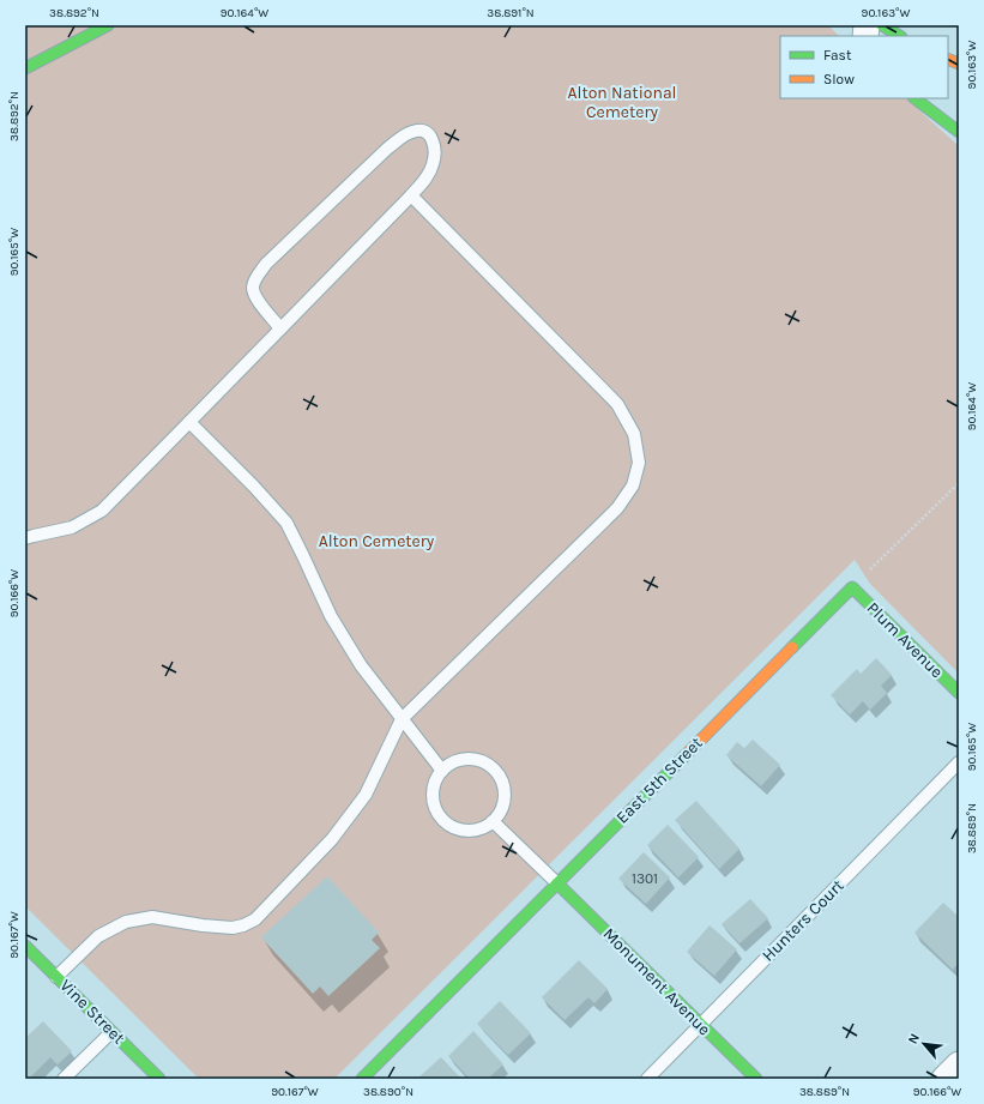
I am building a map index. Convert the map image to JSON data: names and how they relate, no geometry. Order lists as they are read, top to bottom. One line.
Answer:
{"streets":{"street":["Plum Avenue","East 5th Street","Monument Avenue","Vine Street"],"lane":["Hunters Court"]},"crossings":[["Plum Avenue","East 5th Street"],["East 5th Street","Monument Avenue"],["Hunters Court","Monument Avenue"]],"parks":["Alton National Cemetery","Alton Cemetery"],"house_numbers":["1301"],"legend":["Fast","Slow"],"north":"top left","coordinates":["38.892°N","90.164°W","38.891°N","90.163°W","90.165°W","90.166°W","38.889°N","90.167°W","38.890°N"]}
